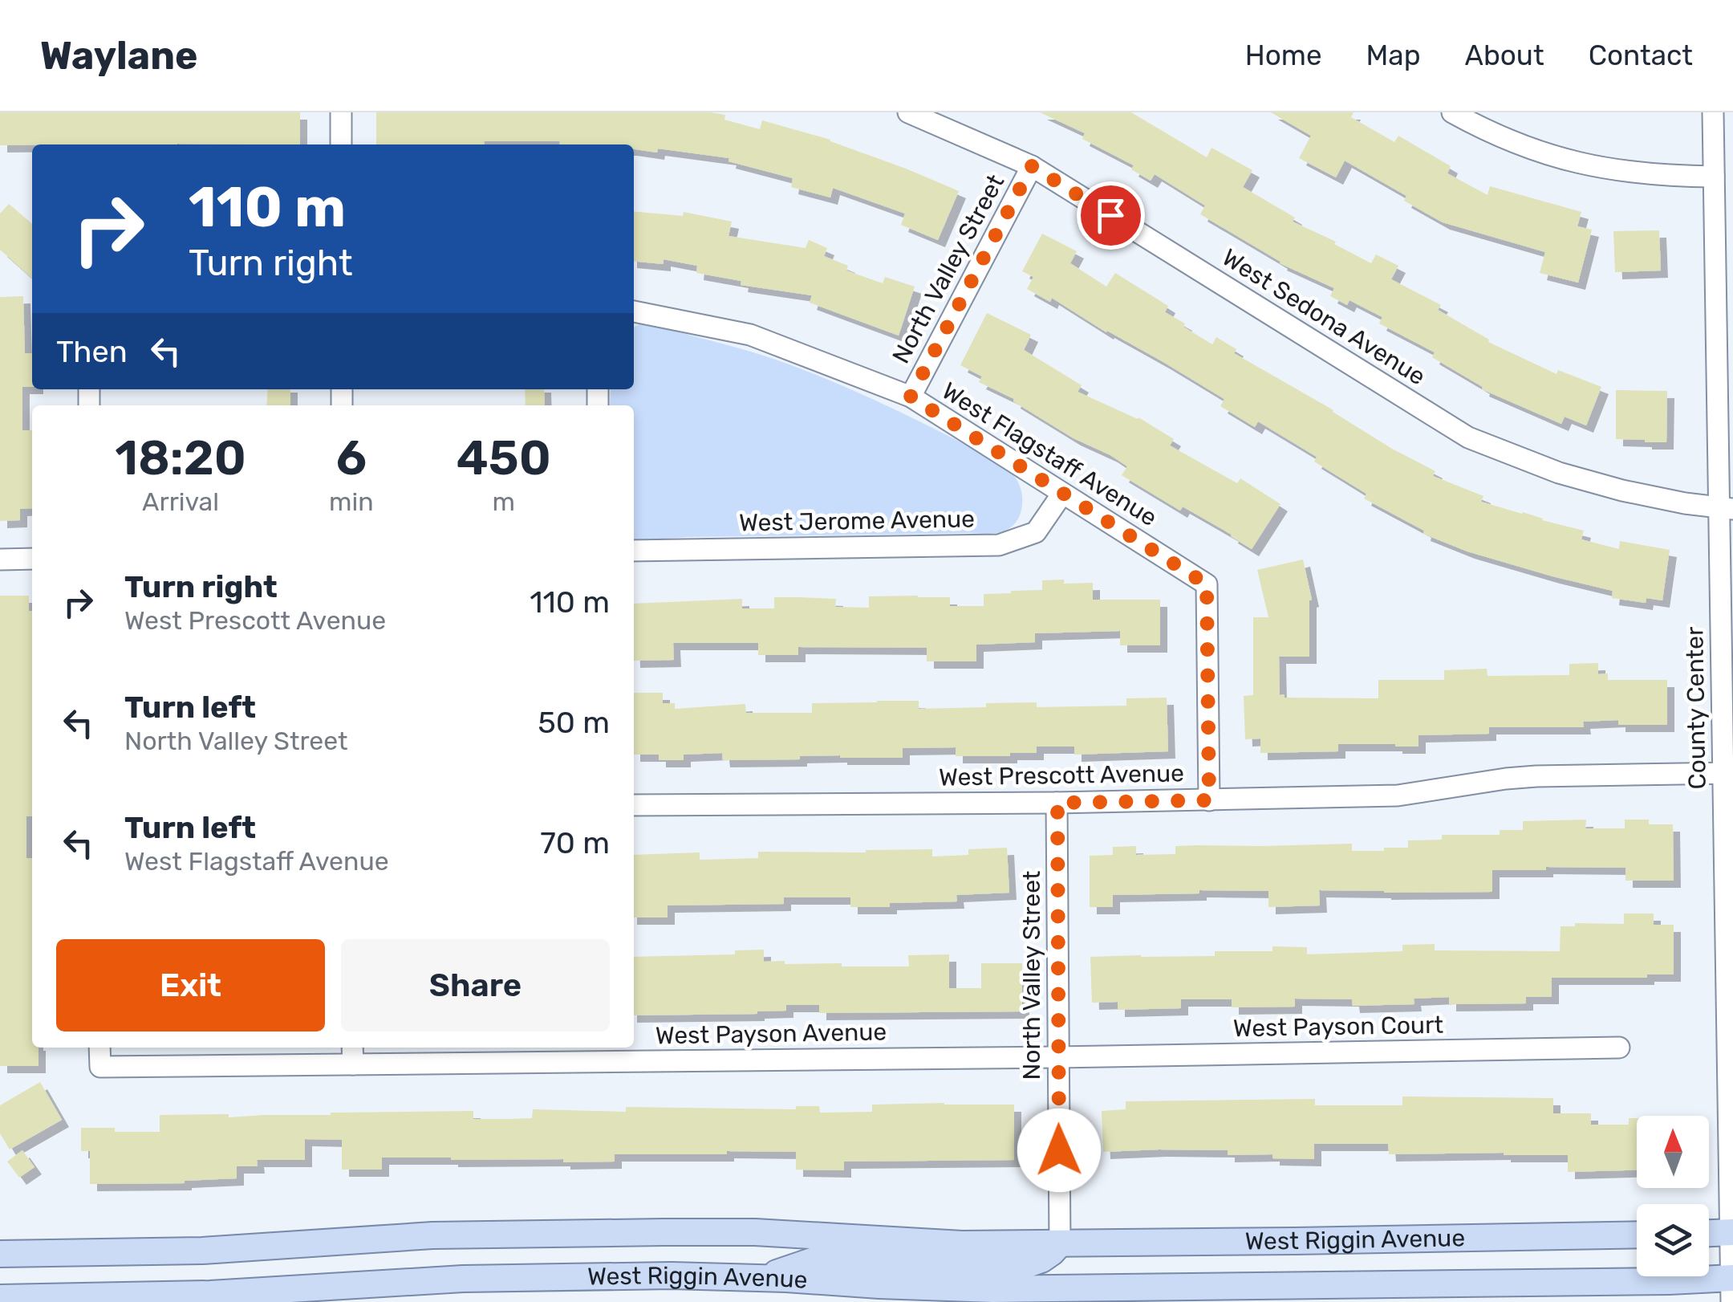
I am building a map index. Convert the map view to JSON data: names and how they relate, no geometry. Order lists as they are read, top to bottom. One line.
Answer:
{"streets":{"main road":["West Riggin Avenue"],"street":["North Valley Street","West Sedona Avenue","West Flagstaff Avenue","West Jerome Avenue","County Center","West Prescott Avenue","West Payson Court","West Payson Avenue"]},"crossings":[["North Valley Street","West Sedona Avenue"],["North Valley Street","West Flagstaff Avenue"],["North Valley Street","West Prescott Avenue"],["North Valley Street","West Payson Court"],["North Valley Street","West Payson Avenue"],["North Valley Street","West Riggin Avenue"],["West Sedona Avenue","County Center"],["West Flagstaff Avenue","West Jerome Avenue"],["West Flagstaff Avenue","West Prescott Avenue"],["County Center","West Prescott Avenue"],["County Center","West Riggin Avenue"],["West Payson Court","West Payson Avenue"]],"north":"top","page":{"header":"Waylane","nav":["Home","Map","About","Contact"],"turn":["110 m","Turn right"],"then":"Then","eta":["18:20","Arrival","6","min","450","m"],"list":[{"name":"Turn right","note":"West Prescott Avenue","value":"110 m"},{"name":"Turn left","note":"North Valley Street","value":"50 m"},{"name":"Turn left","note":"West Flagstaff Avenue","value":"70 m"}],"buttons":["Exit","Share"]}}
